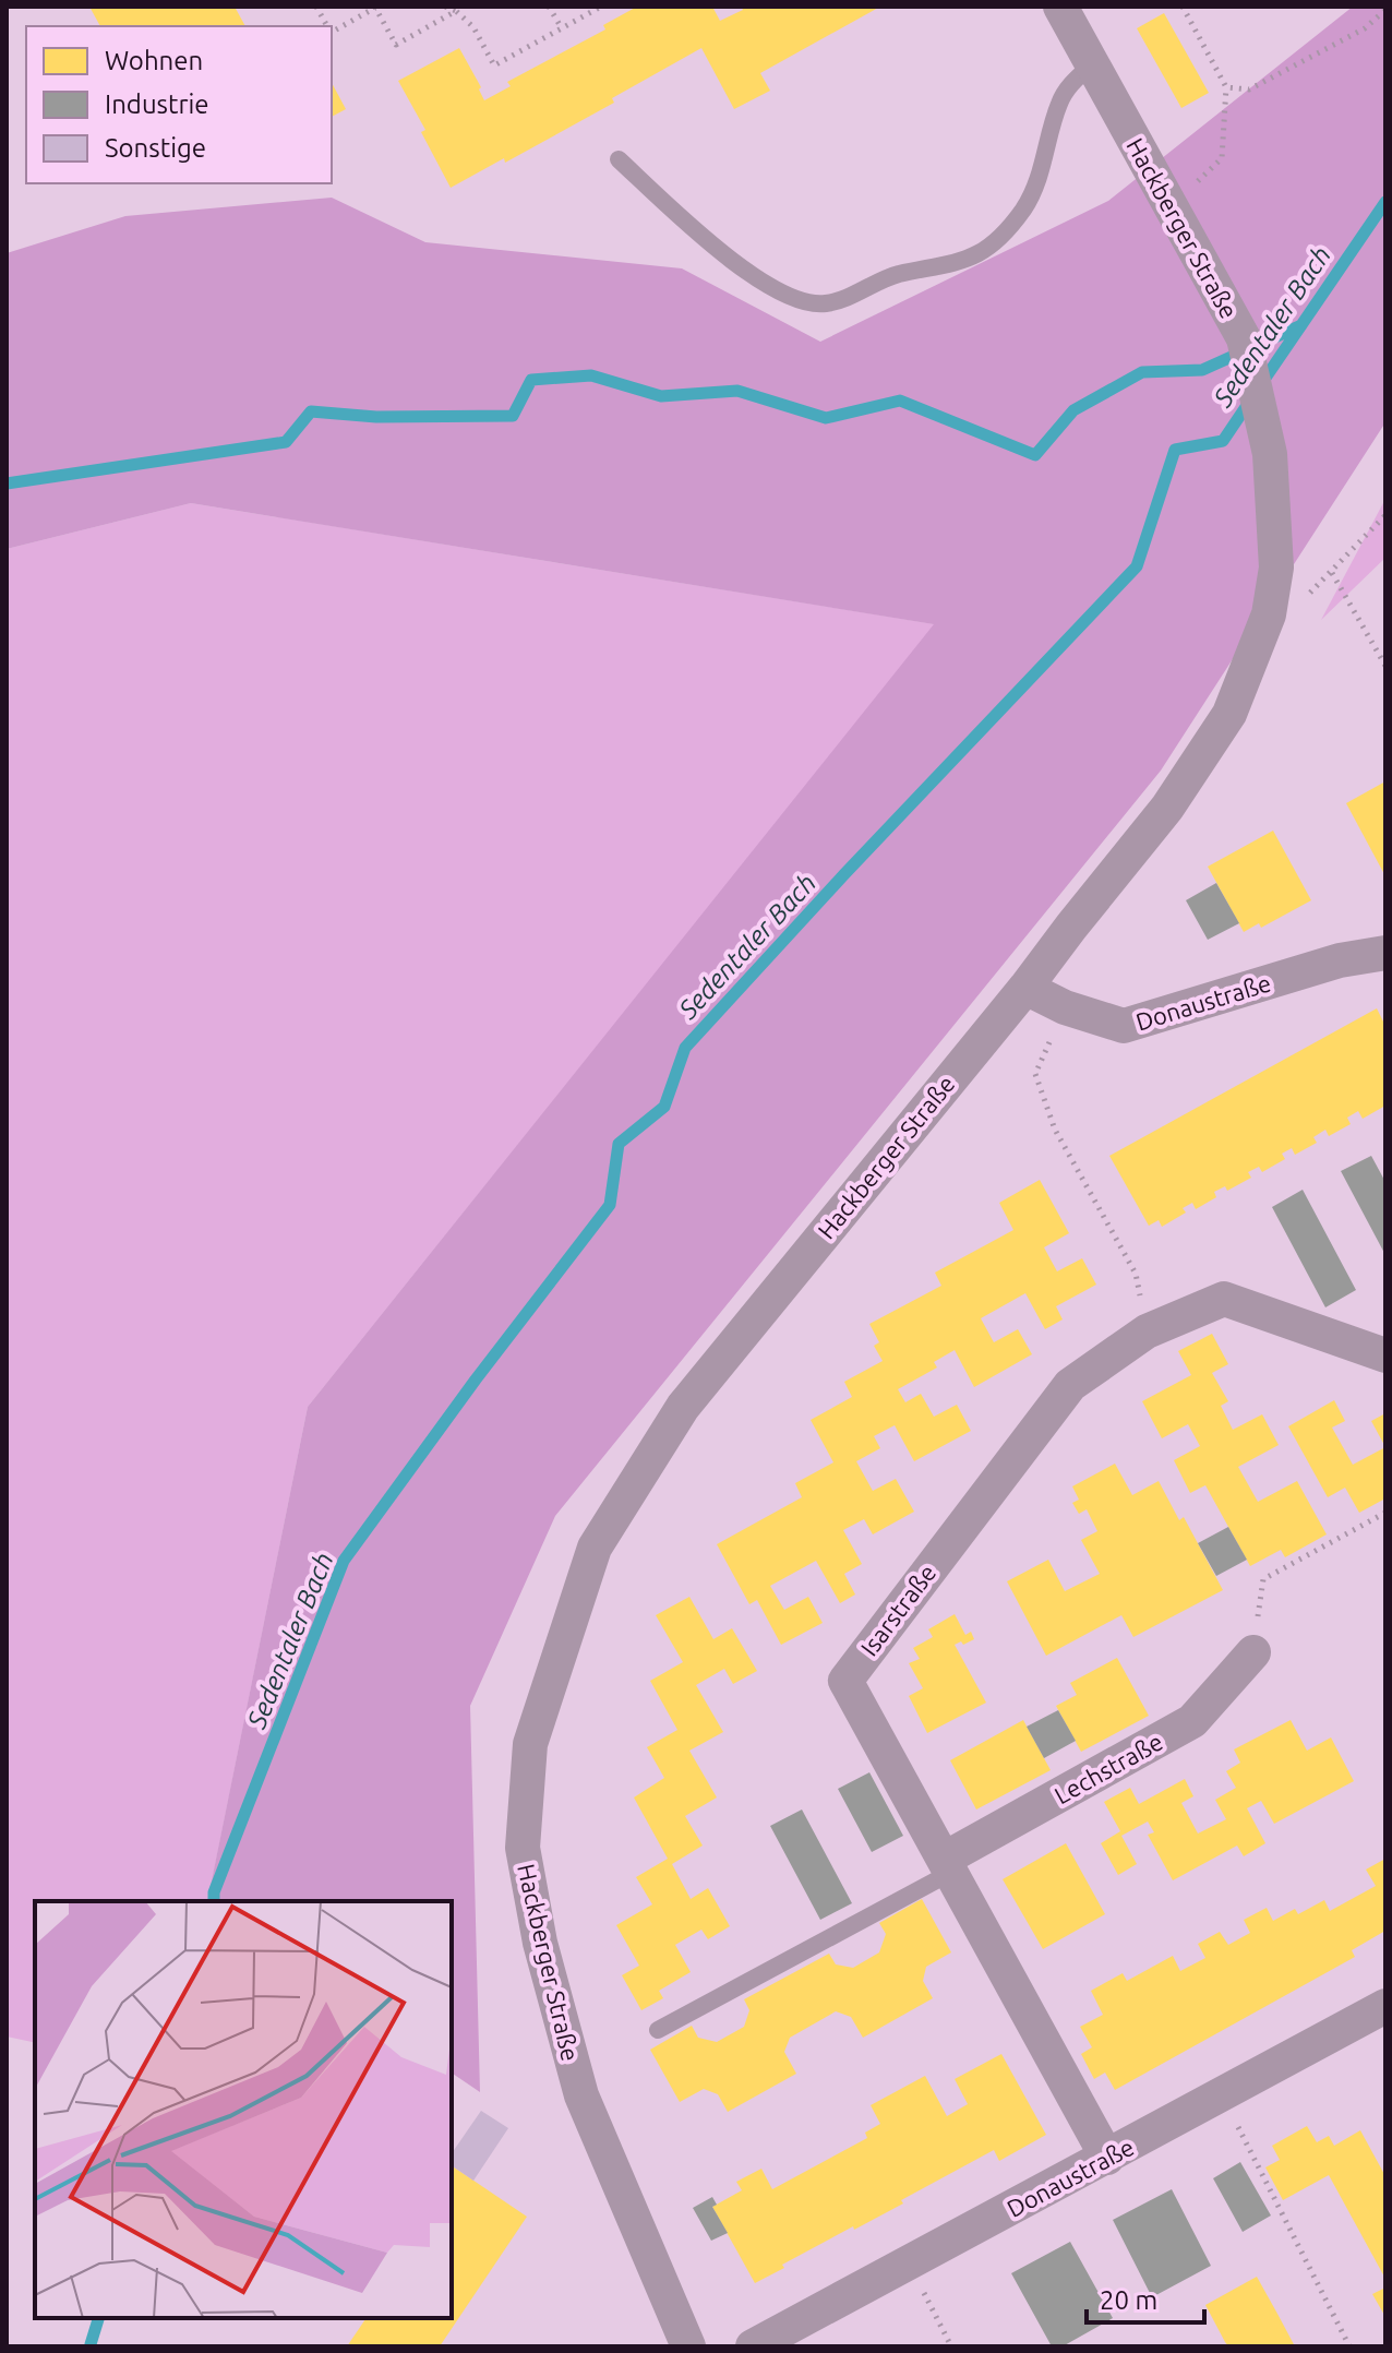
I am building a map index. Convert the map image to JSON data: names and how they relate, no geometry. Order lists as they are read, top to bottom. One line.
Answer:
{"streets":{"street":["Hackberger Straße","Donaustraße","Isarstraße","Lechstraße"]},"crossings":[["Hackberger Straße","Donaustraße"],["Donaustraße","Isarstraße"],["Isarstraße","Lechstraße"]],"water":["Sedentaler Bach"],"legend":["Wohnen","Industrie","Sonstige"],"scale_bar":"20 m"}
